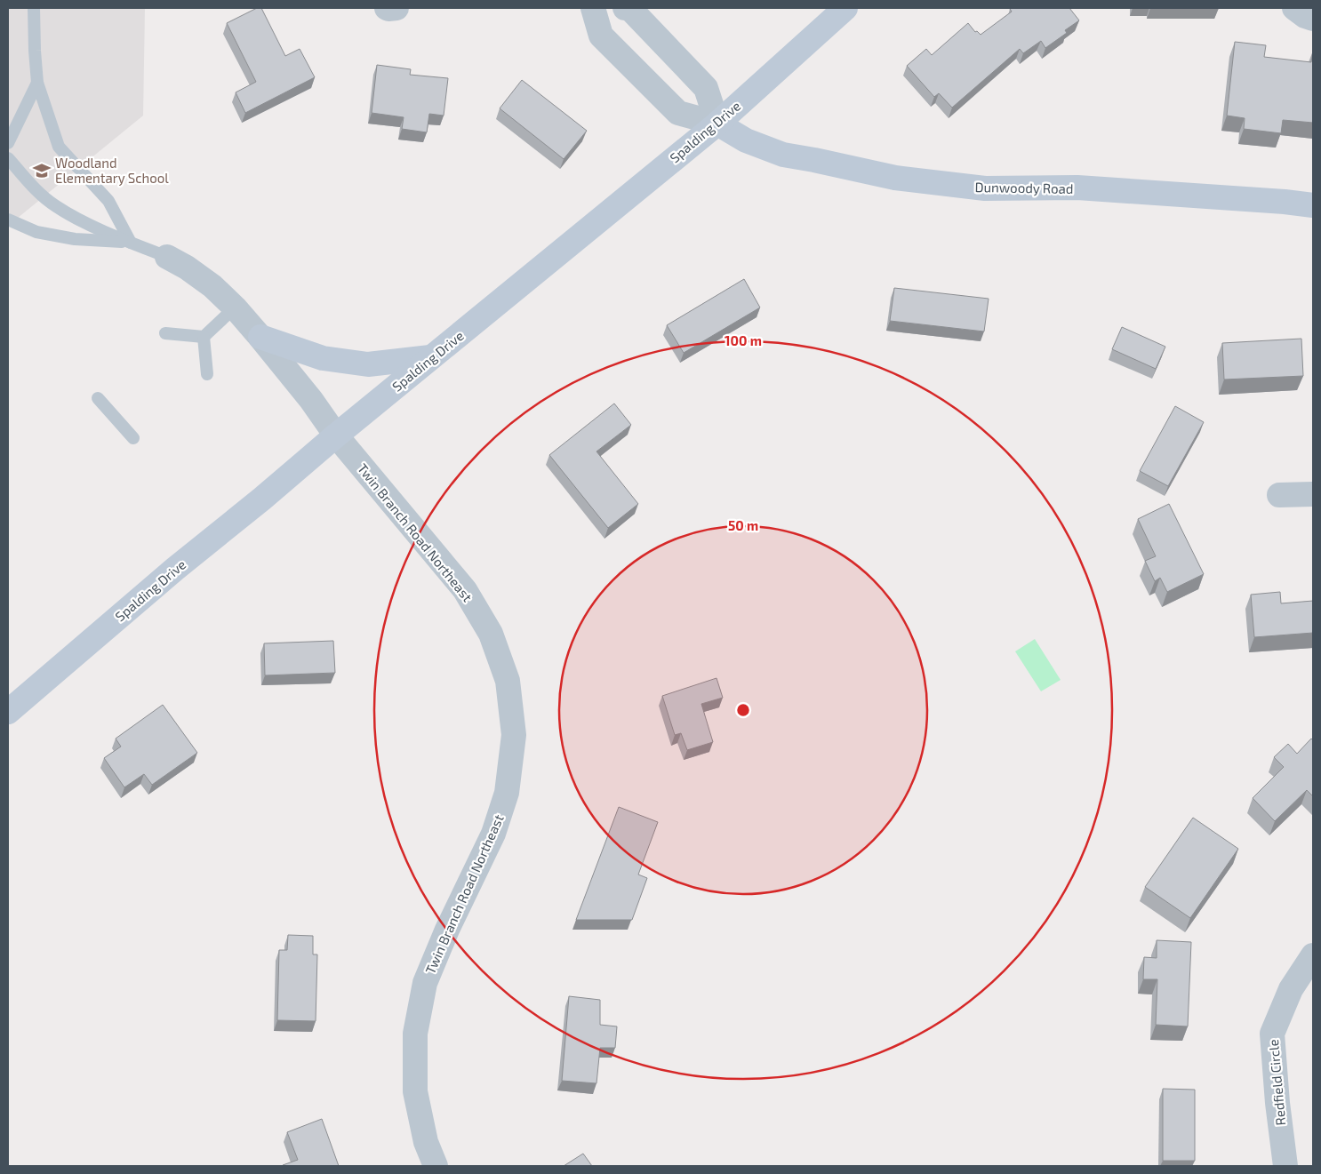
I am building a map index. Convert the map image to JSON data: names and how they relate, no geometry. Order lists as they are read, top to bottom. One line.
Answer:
{"streets":{"street":["Spalding Drive","Dunwoody Road","Twin Branch Road Northeast","Redfield Circle"]},"crossings":[["Spalding Drive","Dunwoody Road"],["Spalding Drive","Twin Branch Road Northeast"]],"places":{"school or university":["Woodland Elementary School"]},"rings":["100 m","50 m"]}
